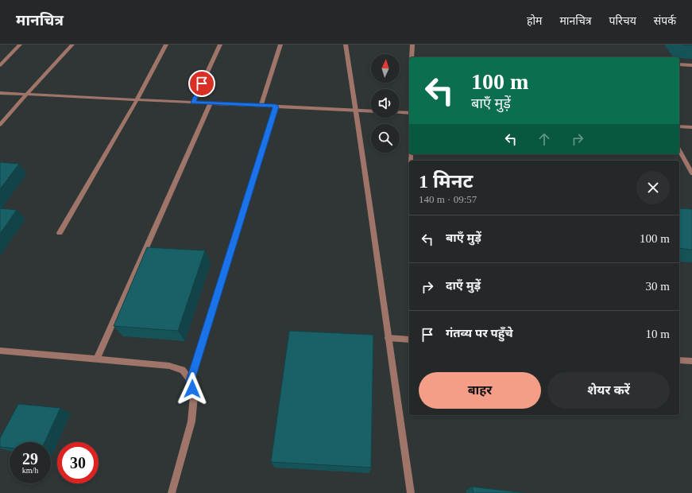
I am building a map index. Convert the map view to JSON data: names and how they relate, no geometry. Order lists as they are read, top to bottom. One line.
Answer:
{"north":"top","page":{"header":"मानचित्र","nav":["होम","मानचित्र","परिचय","संपर्क"],"turn":["100 m","बाएँ मुड़ें"],"heading":["1 मिनट","140 m · 09:57"],"list":[{"name":"बाएँ मुड़ें","value":"100 m"},{"name":"दाएँ मुड़ें","value":"30 m"},{"name":"गंतव्य पर पहुँचे","value":"10 m"}],"buttons":["बाहर","शेयर करें"],"speed":"29 km/h","limit":"30"}}
